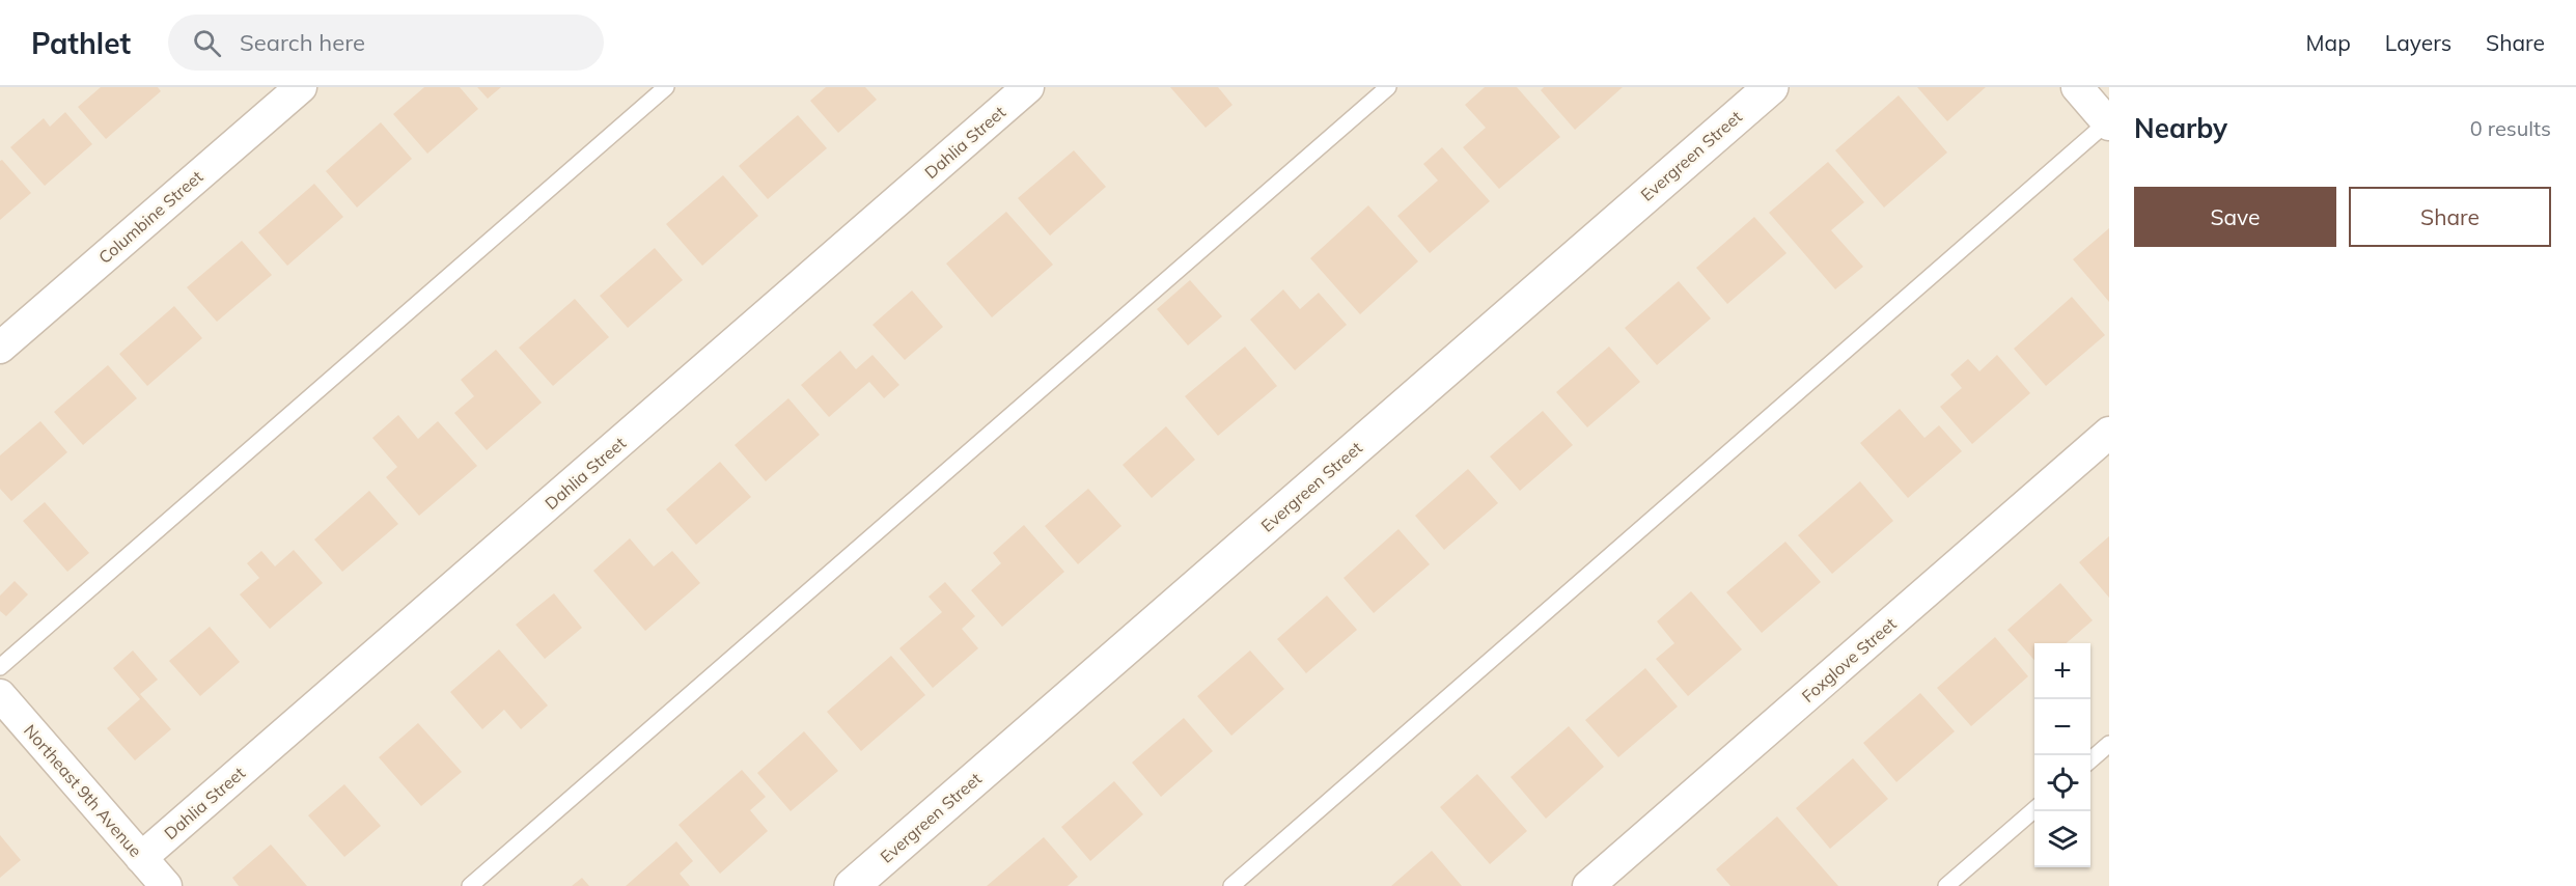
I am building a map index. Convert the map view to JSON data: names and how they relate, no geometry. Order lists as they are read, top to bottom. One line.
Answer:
{"streets":{"street":["Dahlia Street","Evergreen Street","Columbine Street","Foxglove Street","Northeast 9th Avenue"]},"crossings":[["Dahlia Street","Northeast 9th Avenue"]],"page":{"header":"Pathlet","search":"Search here","nav":["Map","Layers","Share"],"heading":["Nearby","0 results"],"buttons":["Save","Share"],"map_buttons":["+","−"]}}
